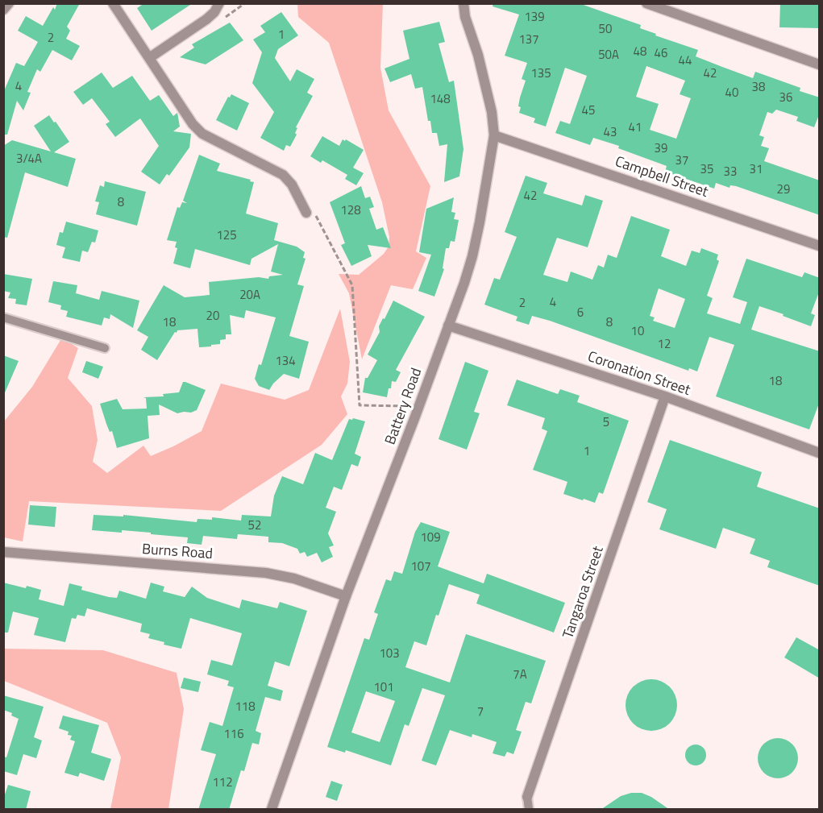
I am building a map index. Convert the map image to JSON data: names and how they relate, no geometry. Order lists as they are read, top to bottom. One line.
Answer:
{"streets":{"street":["Campbell Street","Coronation Street","Battery Road","Burns Road","Tangaroa Street"]},"crossings":[["Campbell Street","Battery Road"],["Coronation Street","Battery Road"],["Coronation Street","Tangaroa Street"],["Battery Road","Burns Road"]],"house_numbers":["139","50","1","2","137","48","46","50A","44","135","42","4","38","40","36","148","45","41","43","39","3/4A","37","35","31","33","29","42","8","128","125","20A","4","2","6","20","18","8","10","12","134","18","5","1","52","109","107","103","7A","101","118","7","116","112"]}
